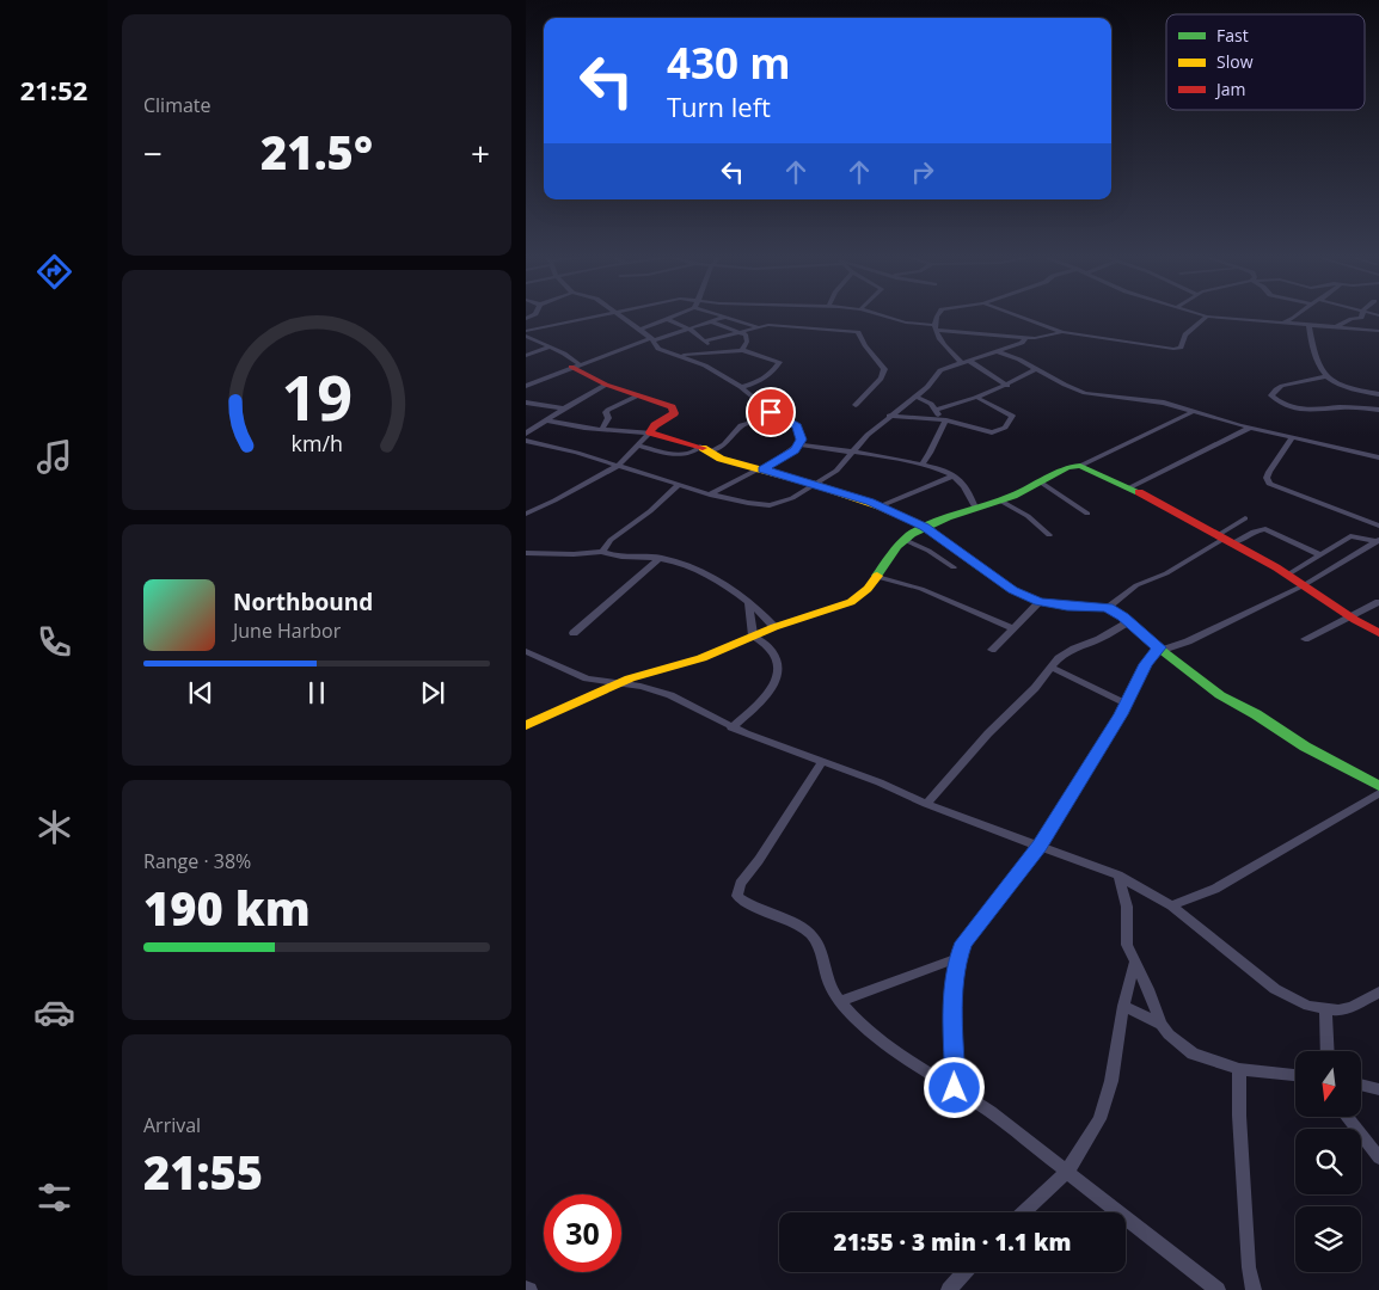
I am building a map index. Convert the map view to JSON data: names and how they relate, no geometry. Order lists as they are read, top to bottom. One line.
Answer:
{"legend":["Fast","Slow","Jam"],"north":"bottom","page":{"tabs":"21:52","tile":["Climate",["Range · 38%","190 km"],["Arrival","21:55"]],"turn":["430 m","Turn left"],"heat":["−","21.5°","+"],"song":["Northbound","June Harbor"],"limit":"30","trip":"21:55 · 3 min · 1.1 km","gauge":["19","km/h"]}}
